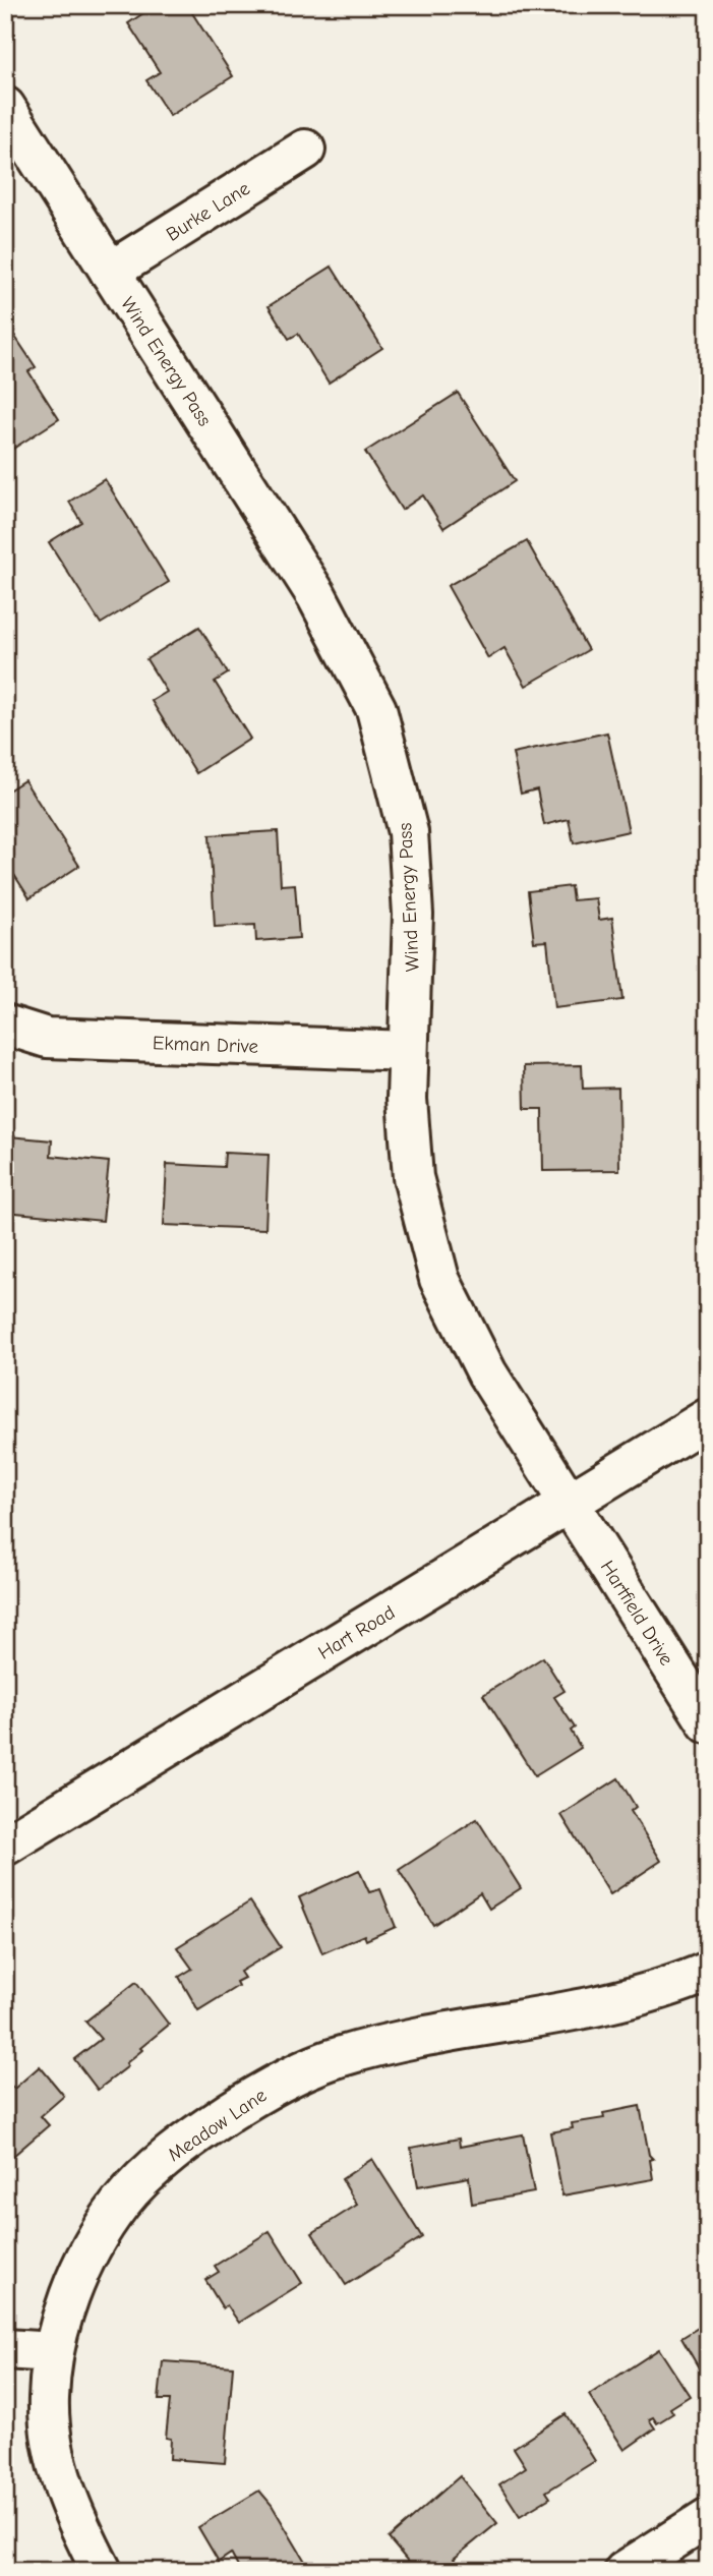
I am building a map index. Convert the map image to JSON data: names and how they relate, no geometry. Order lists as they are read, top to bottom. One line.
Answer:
{"streets":{"street":["Burke Lane","Wind Energy Pass","Ekman Drive","Hartfield Drive","Hart Road","Meadow Lane"]},"crossings":[["Burke Lane","Wind Energy Pass"],["Wind Energy Pass","Ekman Drive"],["Wind Energy Pass","Hartfield Drive"],["Wind Energy Pass","Hart Road"],["Hartfield Drive","Hart Road"]]}
